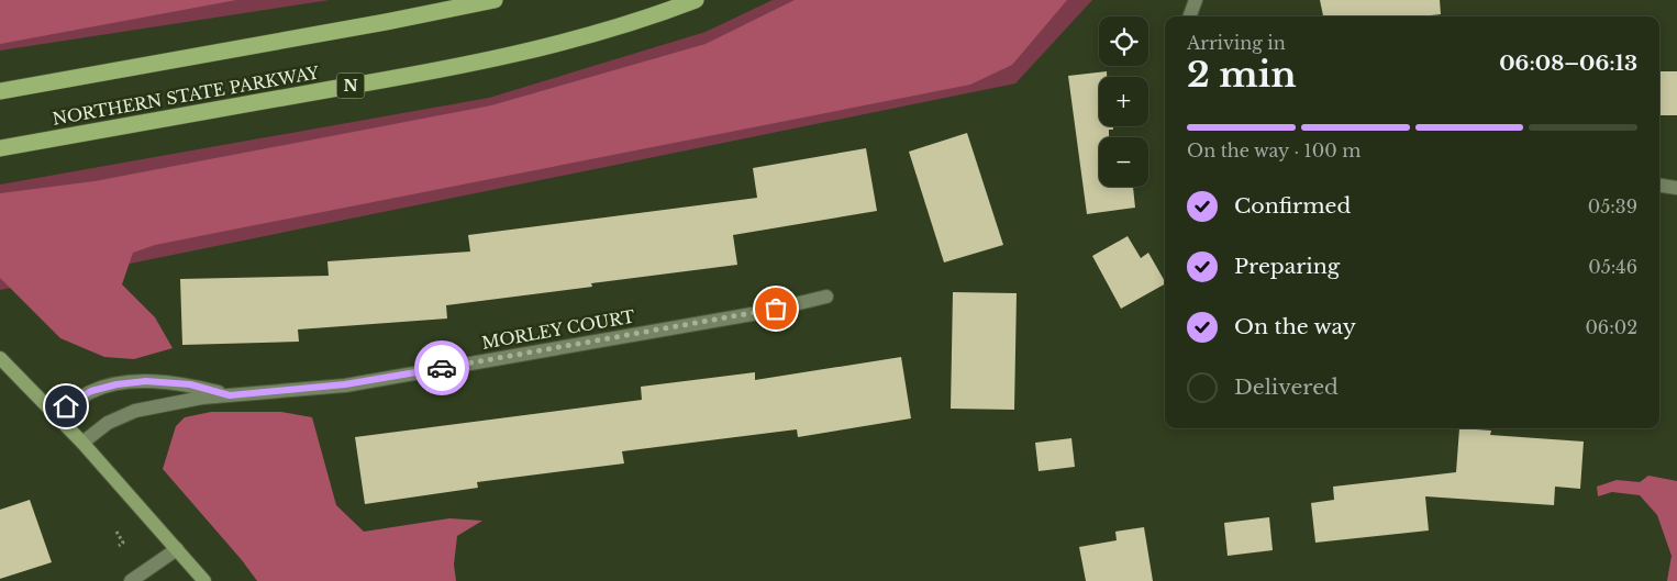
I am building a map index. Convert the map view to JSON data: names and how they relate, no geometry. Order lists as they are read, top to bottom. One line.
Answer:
{"streets":{"highway":["N","NORTHERN STATE PARKWAY"],"street":["MORLEY COURT"]},"page":{"map_buttons":["+","−"],"heading":["2 min","Arriving in","06:08–06:13"],"bar":"On the way · 100 m","list":[["Confirmed","05:39"],["Preparing","05:46"],["On the way","06:02"],"Delivered"]}}
